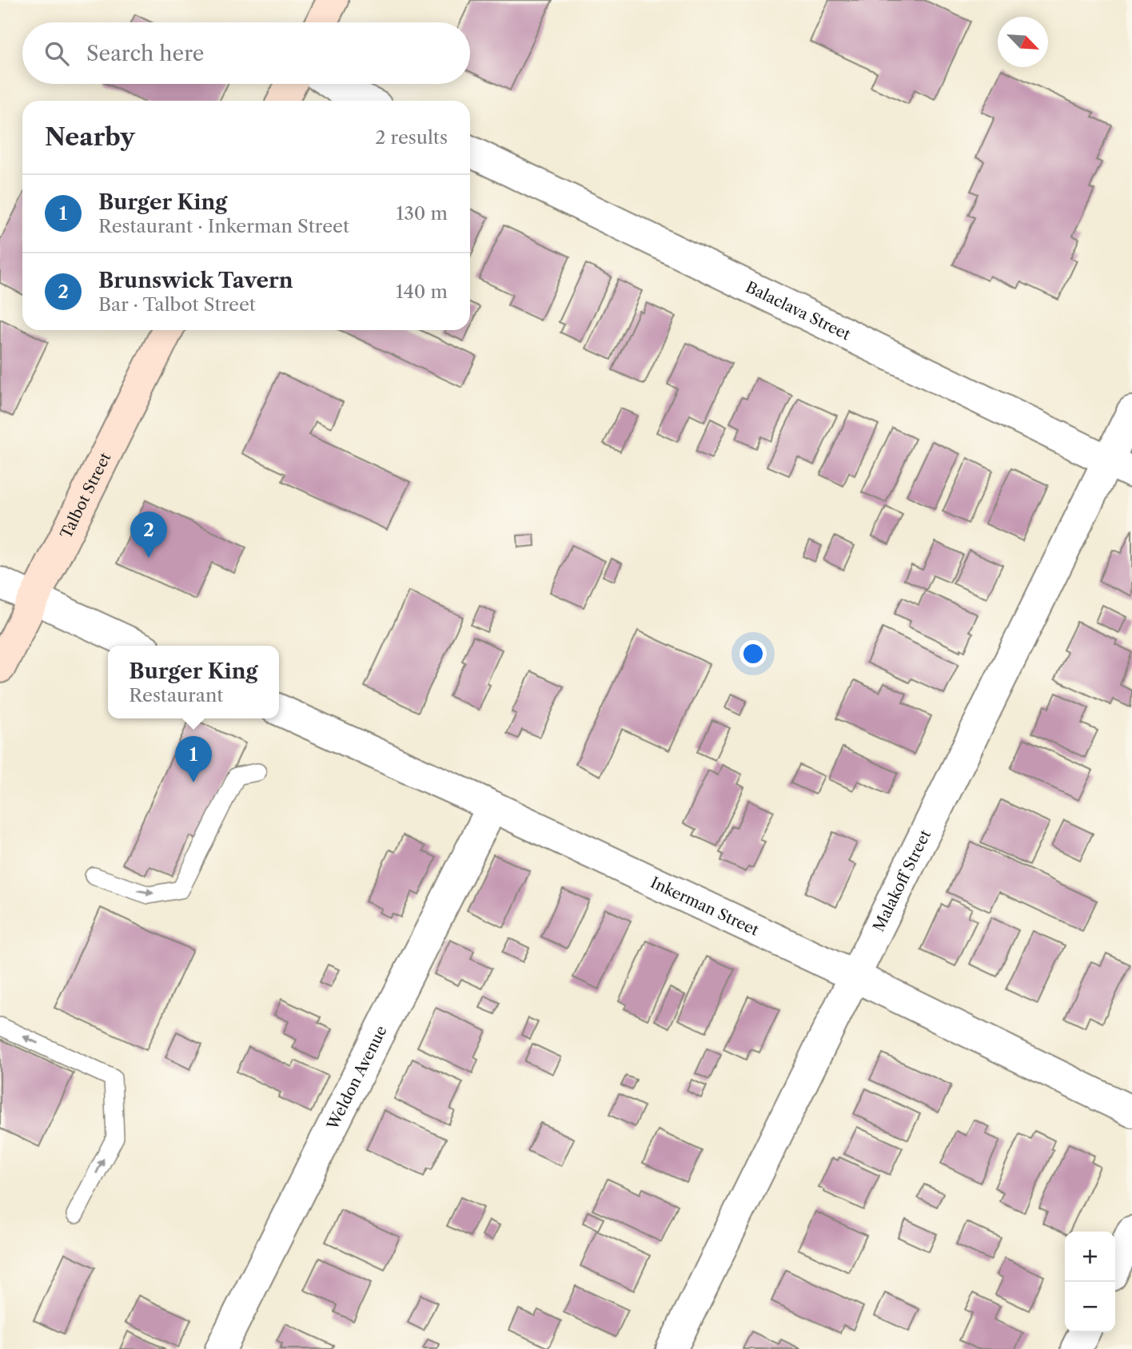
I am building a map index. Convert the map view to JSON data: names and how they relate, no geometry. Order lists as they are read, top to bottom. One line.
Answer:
{"streets":{"main road":["Talbot Street"],"street":["Balaclava Street","Malakoff Street","Inkerman Street","Weldon Avenue"]},"crossings":[["Balaclava Street","Malakoff Street"],["Malakoff Street","Inkerman Street"],["Inkerman Street","Weldon Avenue"]],"north":"bottom right","page":{"search":"Search here","heading":["Nearby","2 results"],"list":[{"mark":"1","name":"Burger King","note":"Restaurant · Inkerman Street","value":"130 m"},{"mark":"2","name":"Brunswick Tavern","note":"Bar · Talbot Street","value":"140 m"}],"pins":["2","1"],"popup":["Burger King","Restaurant"],"map_buttons":["+","−"]}}
